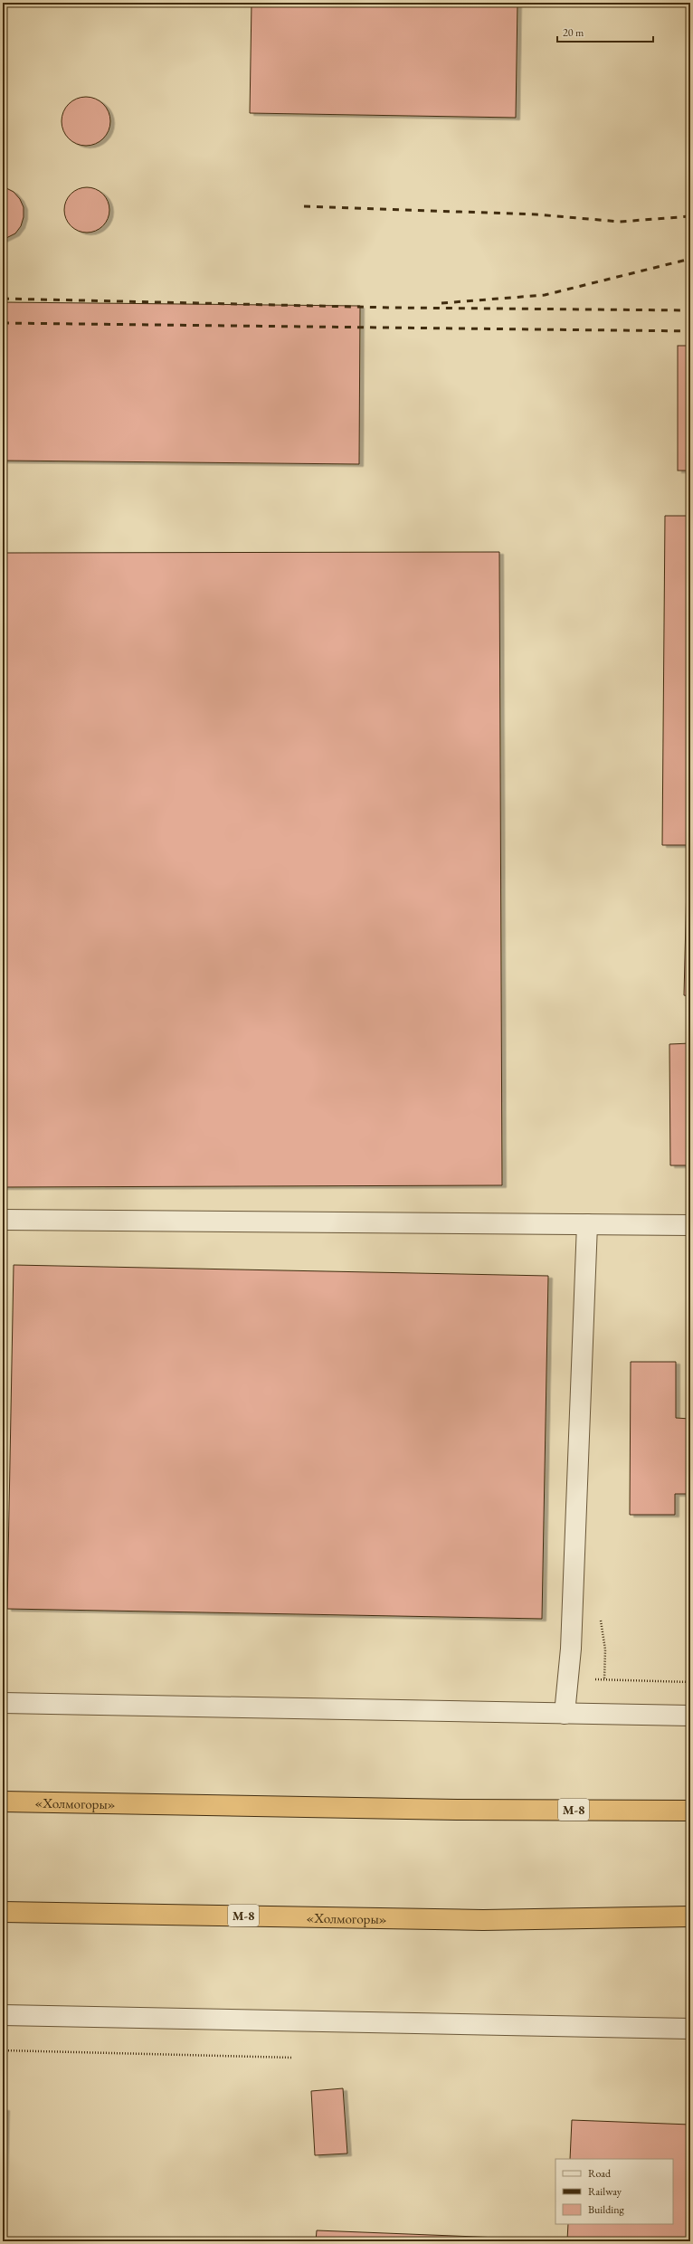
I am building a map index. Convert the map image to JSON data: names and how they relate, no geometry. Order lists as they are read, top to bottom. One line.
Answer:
{"streets":{"highway":["«Холмогоры»","М-8"]},"legend":["Road","Railway","Building"],"scale_bar":"20 m"}
